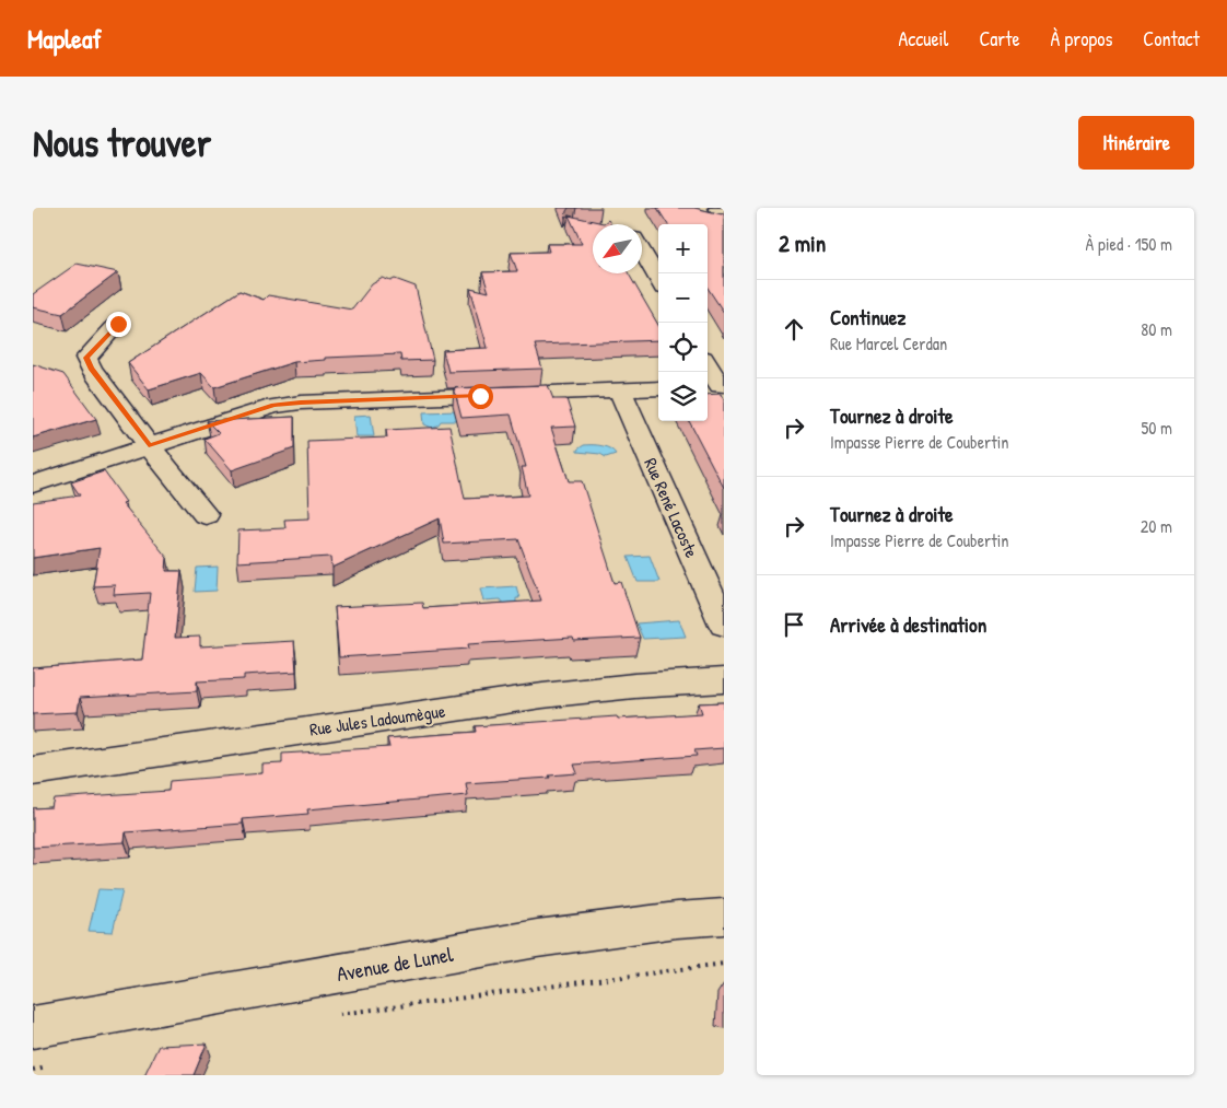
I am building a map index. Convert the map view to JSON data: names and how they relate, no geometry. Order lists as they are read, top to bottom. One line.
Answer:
{"streets":{"street":["Rue René Lacoste","Rue Jules Ladoumègue","Avenue de Lunel"]},"north":"bottom left","page":{"header":"Mapleaf","nav":["Accueil","Carte","À propos","Contact"],"buttons":"Itinéraire","title":"Nous trouver","heading":["2 min","À pied · 150 m"],"map_buttons":["+","−"],"list":[["Continuez","Rue Marcel Cerdan","80 m"],["Tournez à droite","Impasse Pierre de Coubertin","50 m"],["Tournez à droite","Impasse Pierre de Coubertin","20 m"],"Arrivée à destination"]}}
